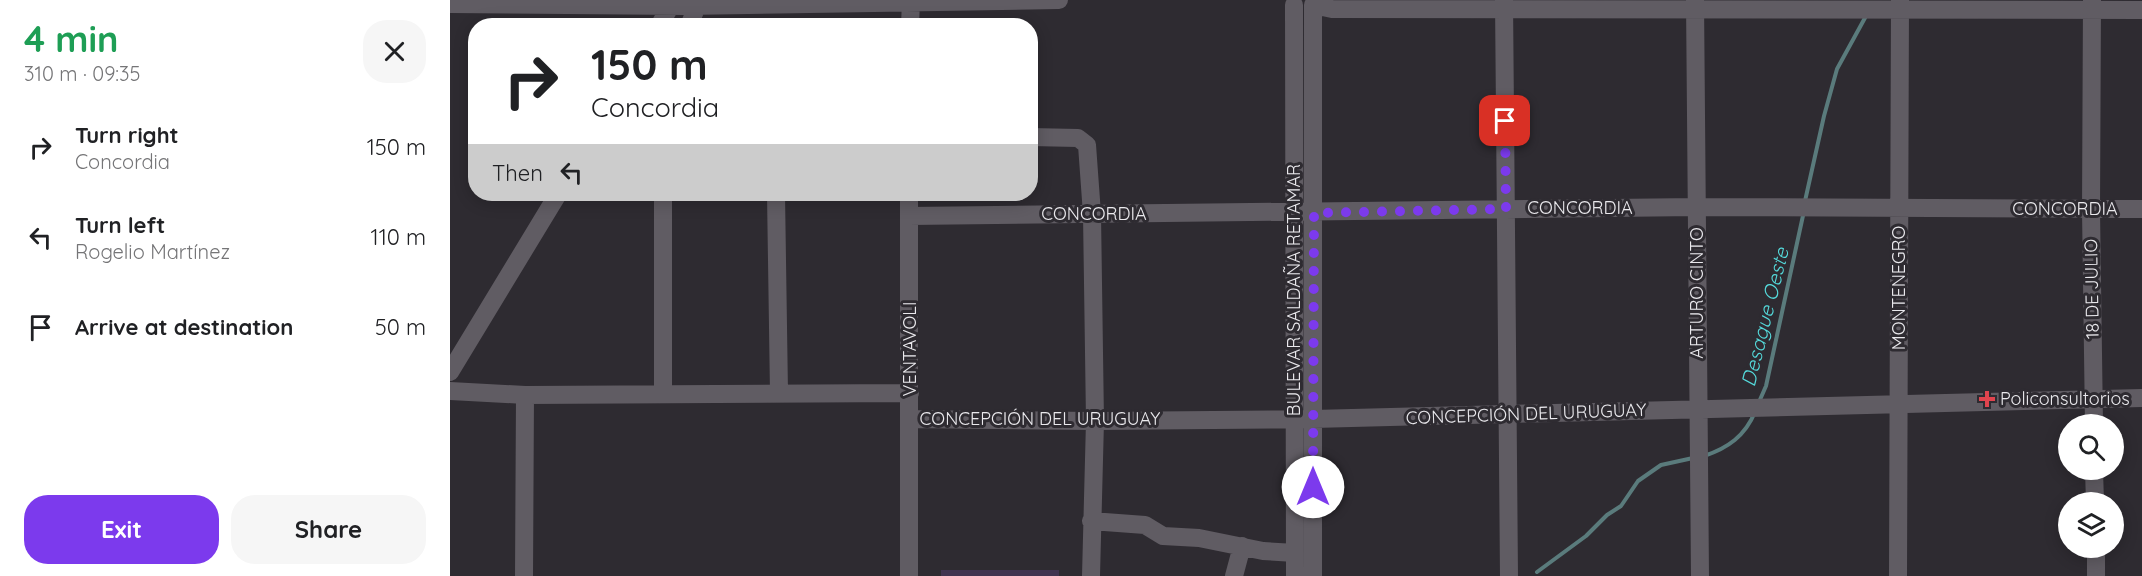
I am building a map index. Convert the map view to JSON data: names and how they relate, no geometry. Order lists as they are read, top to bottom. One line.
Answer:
{"streets":{"street":["CONCORDIA","MONTENEGRO","18 DE JULIO","BULEVAR SALDAÑA RETAMAR","ARTURO CINTO","VENTAVOLI","CONCEPCIÓN DEL URUGUAY"]},"crossings":[["CONCORDIA","MONTENEGRO"],["CONCORDIA","18 DE JULIO"],["CONCORDIA","BULEVAR SALDAÑA RETAMAR"],["CONCORDIA","ARTURO CINTO"],["CONCORDIA","VENTAVOLI"],["MONTENEGRO","CONCEPCIÓN DEL URUGUAY"],["18 DE JULIO","CONCEPCIÓN DEL URUGUAY"],["BULEVAR SALDAÑA RETAMAR","CONCEPCIÓN DEL URUGUAY"],["ARTURO CINTO","CONCEPCIÓN DEL URUGUAY"],["VENTAVOLI","CONCEPCIÓN DEL URUGUAY"]],"water":["Desague Oeste"],"places":{"health":["Policonsultorios"]},"page":{"heading":["4 min","310 m · 09:35"],"turn":["150 m","Concordia"],"list":[{"name":"Turn right","note":"Concordia","value":"150 m"},{"name":"Turn left","note":"Rogelio Martínez","value":"110 m"},{"name":"Arrive at destination","value":"50 m"}],"then":"Then","buttons":["Exit","Share"]}}
